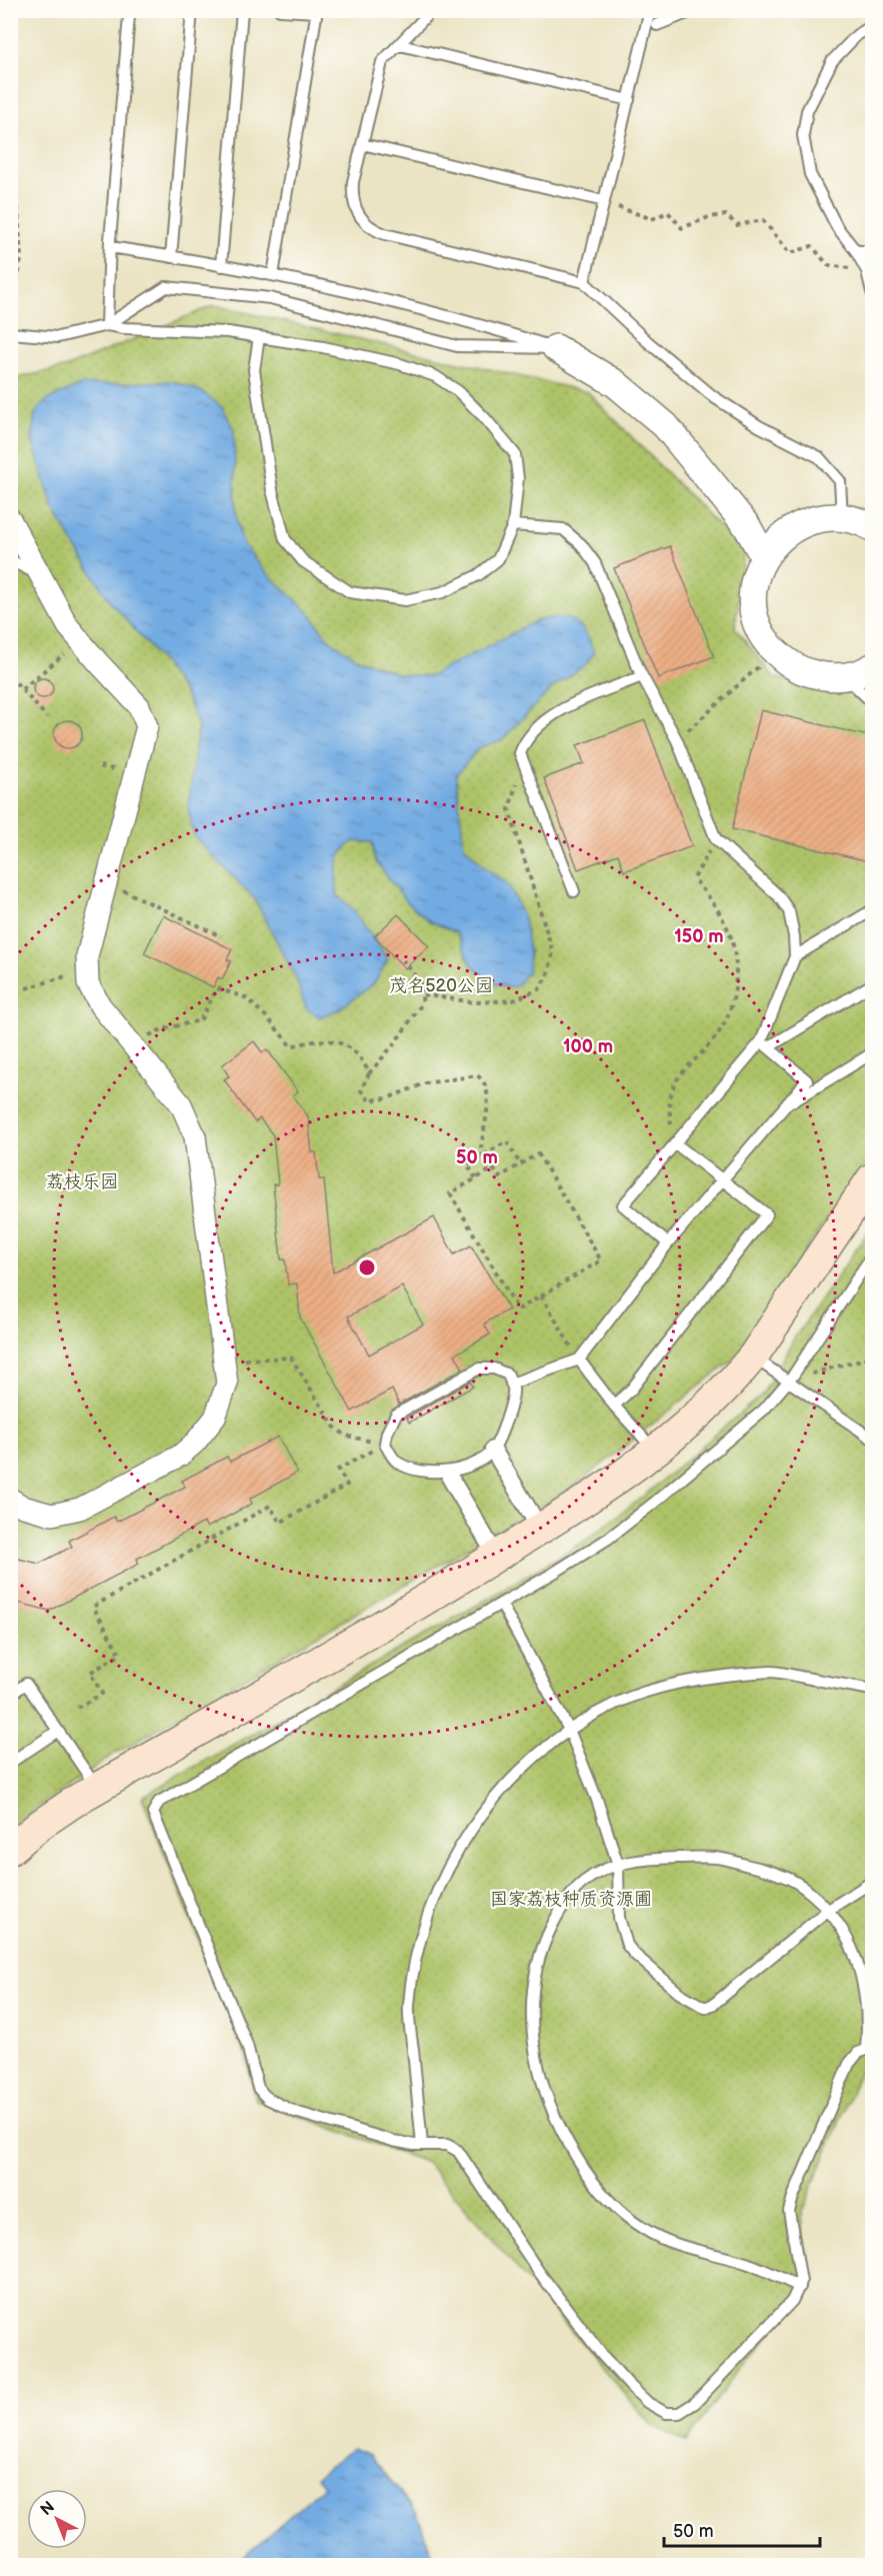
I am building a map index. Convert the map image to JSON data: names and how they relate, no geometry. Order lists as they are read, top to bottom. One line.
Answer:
{"parks":["茂名520公园","荔枝乐园","国家荔枝种质资源圃"],"scale_bar":"50 m","north":"top left","rings":["150 m","100 m","50 m"]}
